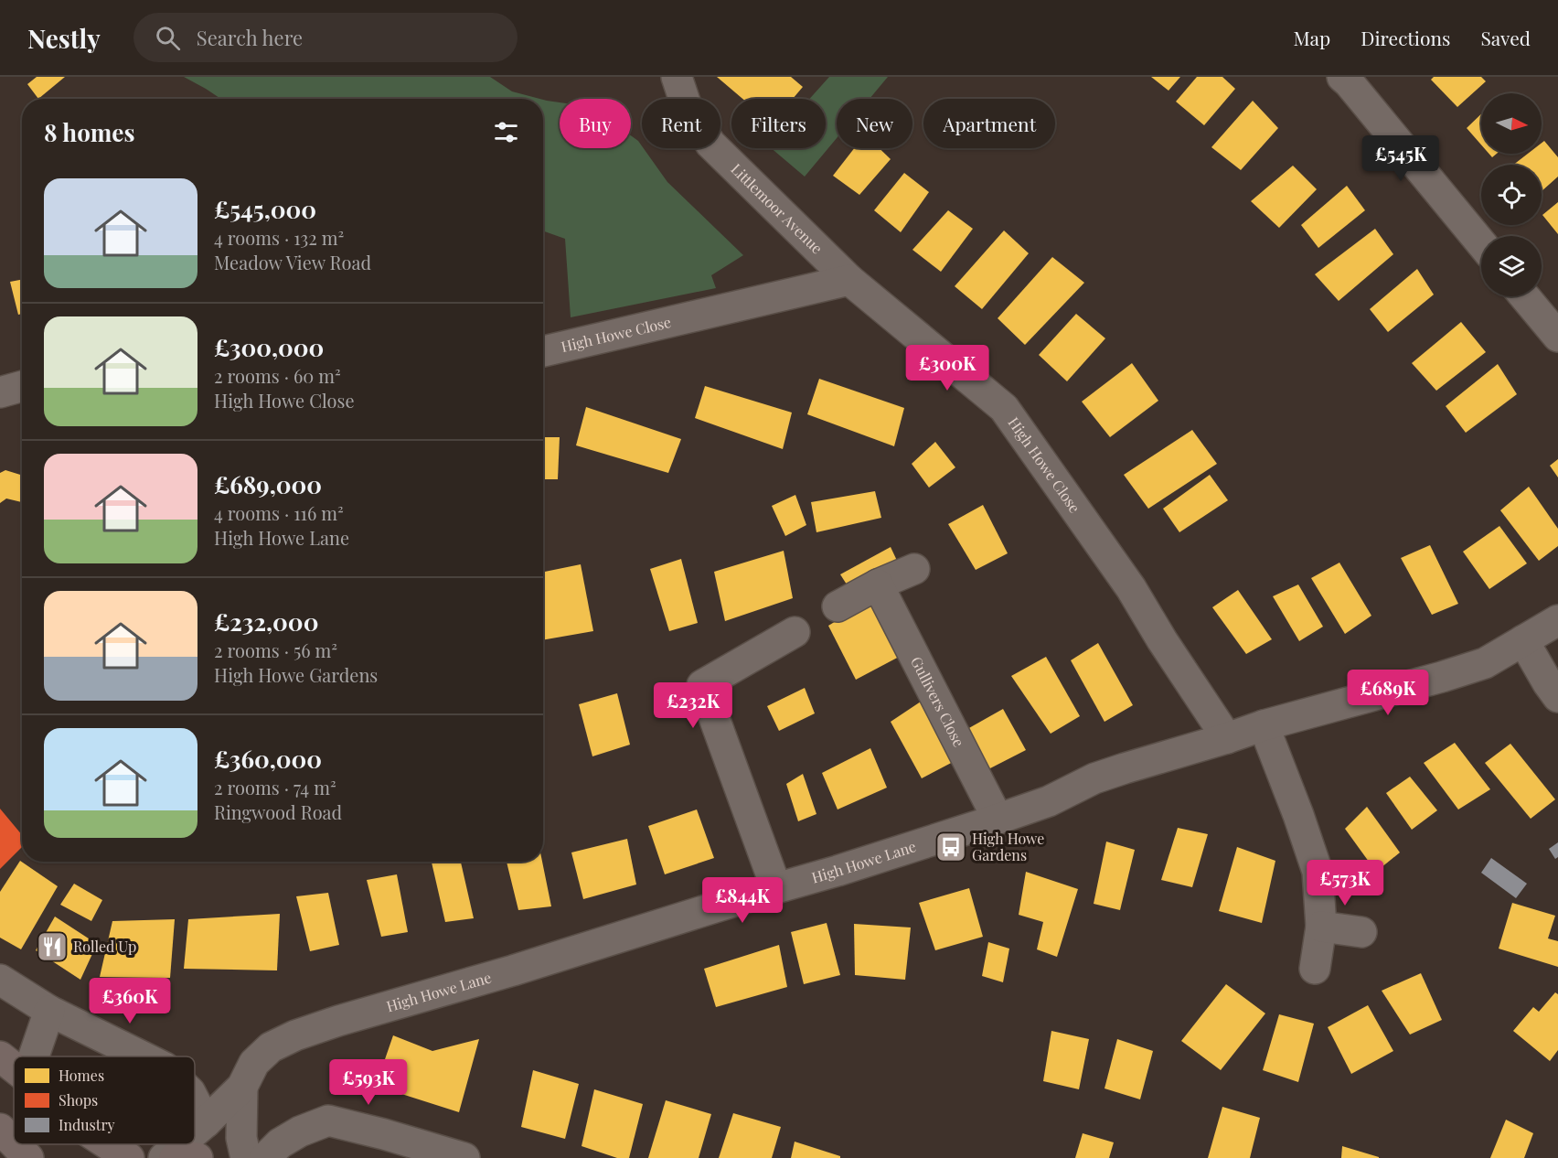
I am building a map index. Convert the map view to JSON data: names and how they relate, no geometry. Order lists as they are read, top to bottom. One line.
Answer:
{"streets":{"street":["Littlemoor Avenue","High Howe Close","Gullivers Close","High Howe Lane"]},"crossings":[["Littlemoor Avenue","High Howe Close"],["High Howe Close","High Howe Lane"],["Gullivers Close","High Howe Lane"]],"places":{"bus stop":["High Howe Gardens"],"restaurant":["Rolled Up"]},"legend":["Homes","Shops","Industry"],"north":"right","page":{"header":"Nestly","search":"Search here","nav":["Map","Directions","Saved"],"chip":["Buy","Rent","Filters","New","Apartment"],"heading":"8 homes","price":["£545K","£300K","£689K","£232K","£573K","£844K","£360K","£593K"],"list":[{"name":"£545,000","note":"4 rooms · 132 m² · Meadow View Road"},{"name":"£300,000","note":"2 rooms · 60 m² · High Howe Close"},{"name":"£689,000","note":"4 rooms · 116 m² · High Howe Lane"},{"name":"£232,000","note":"2 rooms · 56 m² · High Howe Gardens"},{"name":"£360,000","note":"2 rooms · 74 m² · Ringwood Road"}]}}
